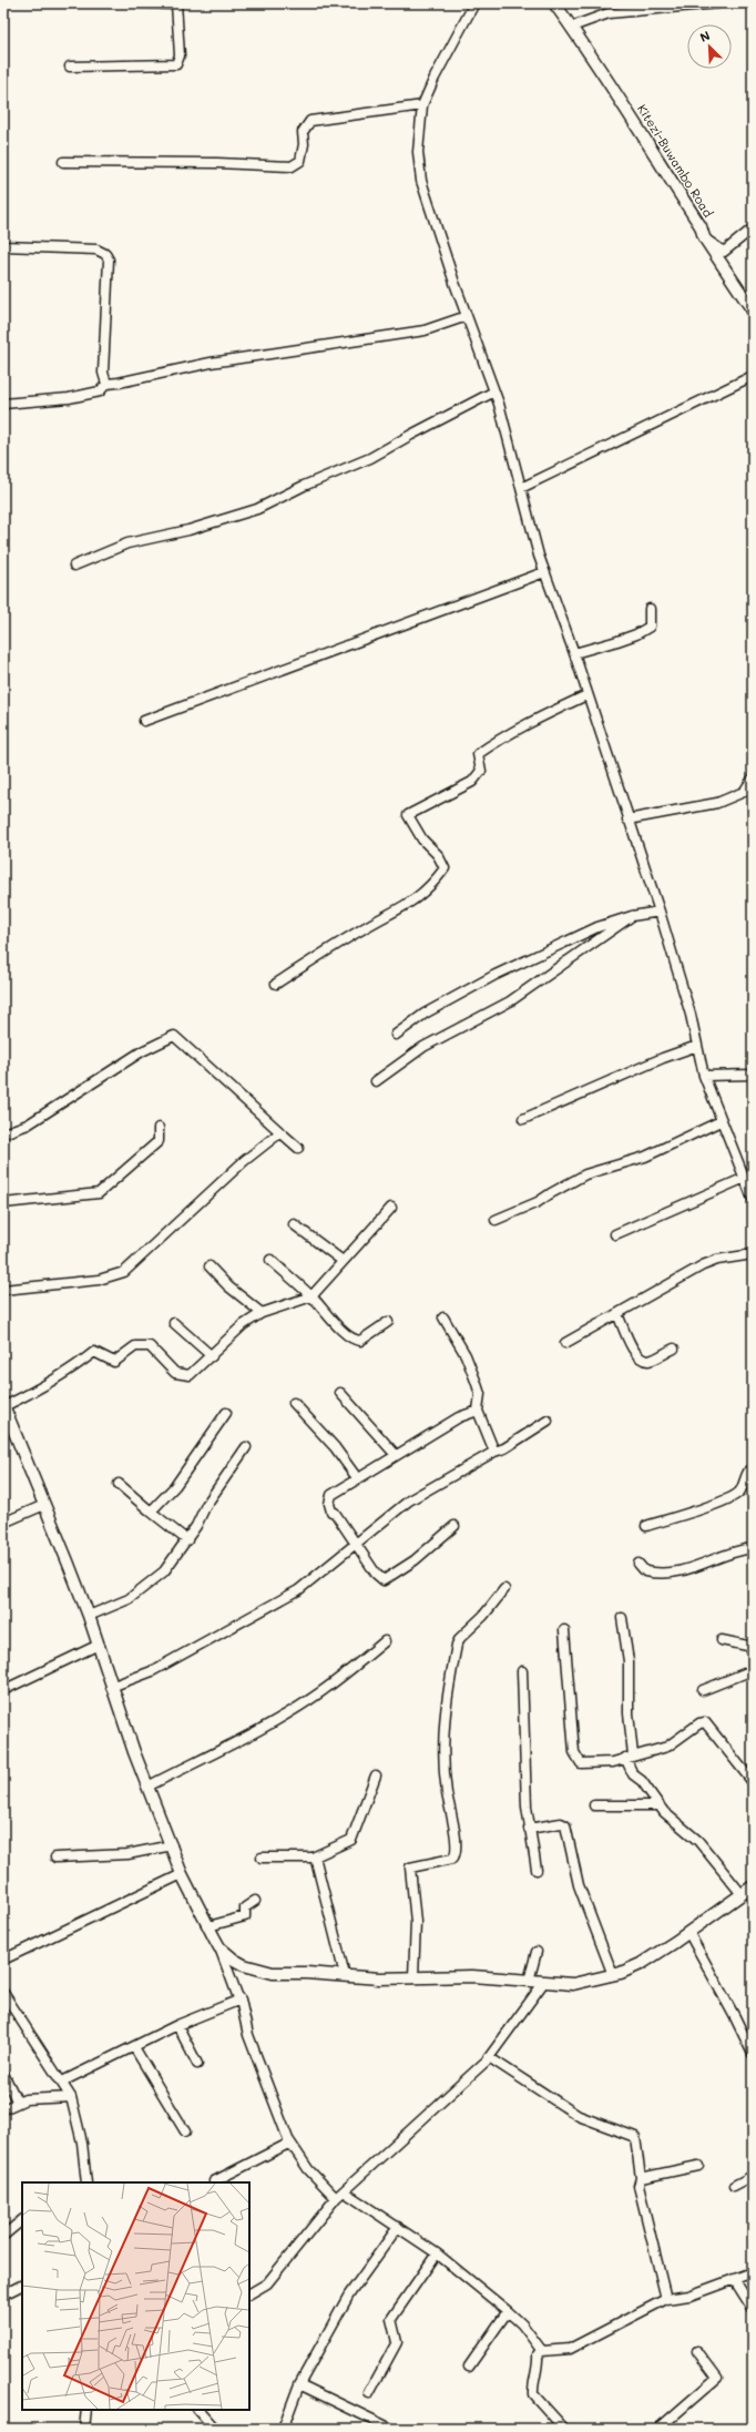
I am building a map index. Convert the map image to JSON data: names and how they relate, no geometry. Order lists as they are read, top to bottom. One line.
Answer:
{"streets":{"street":["Kitezi-Buwambo Road"]},"north":"top left"}
